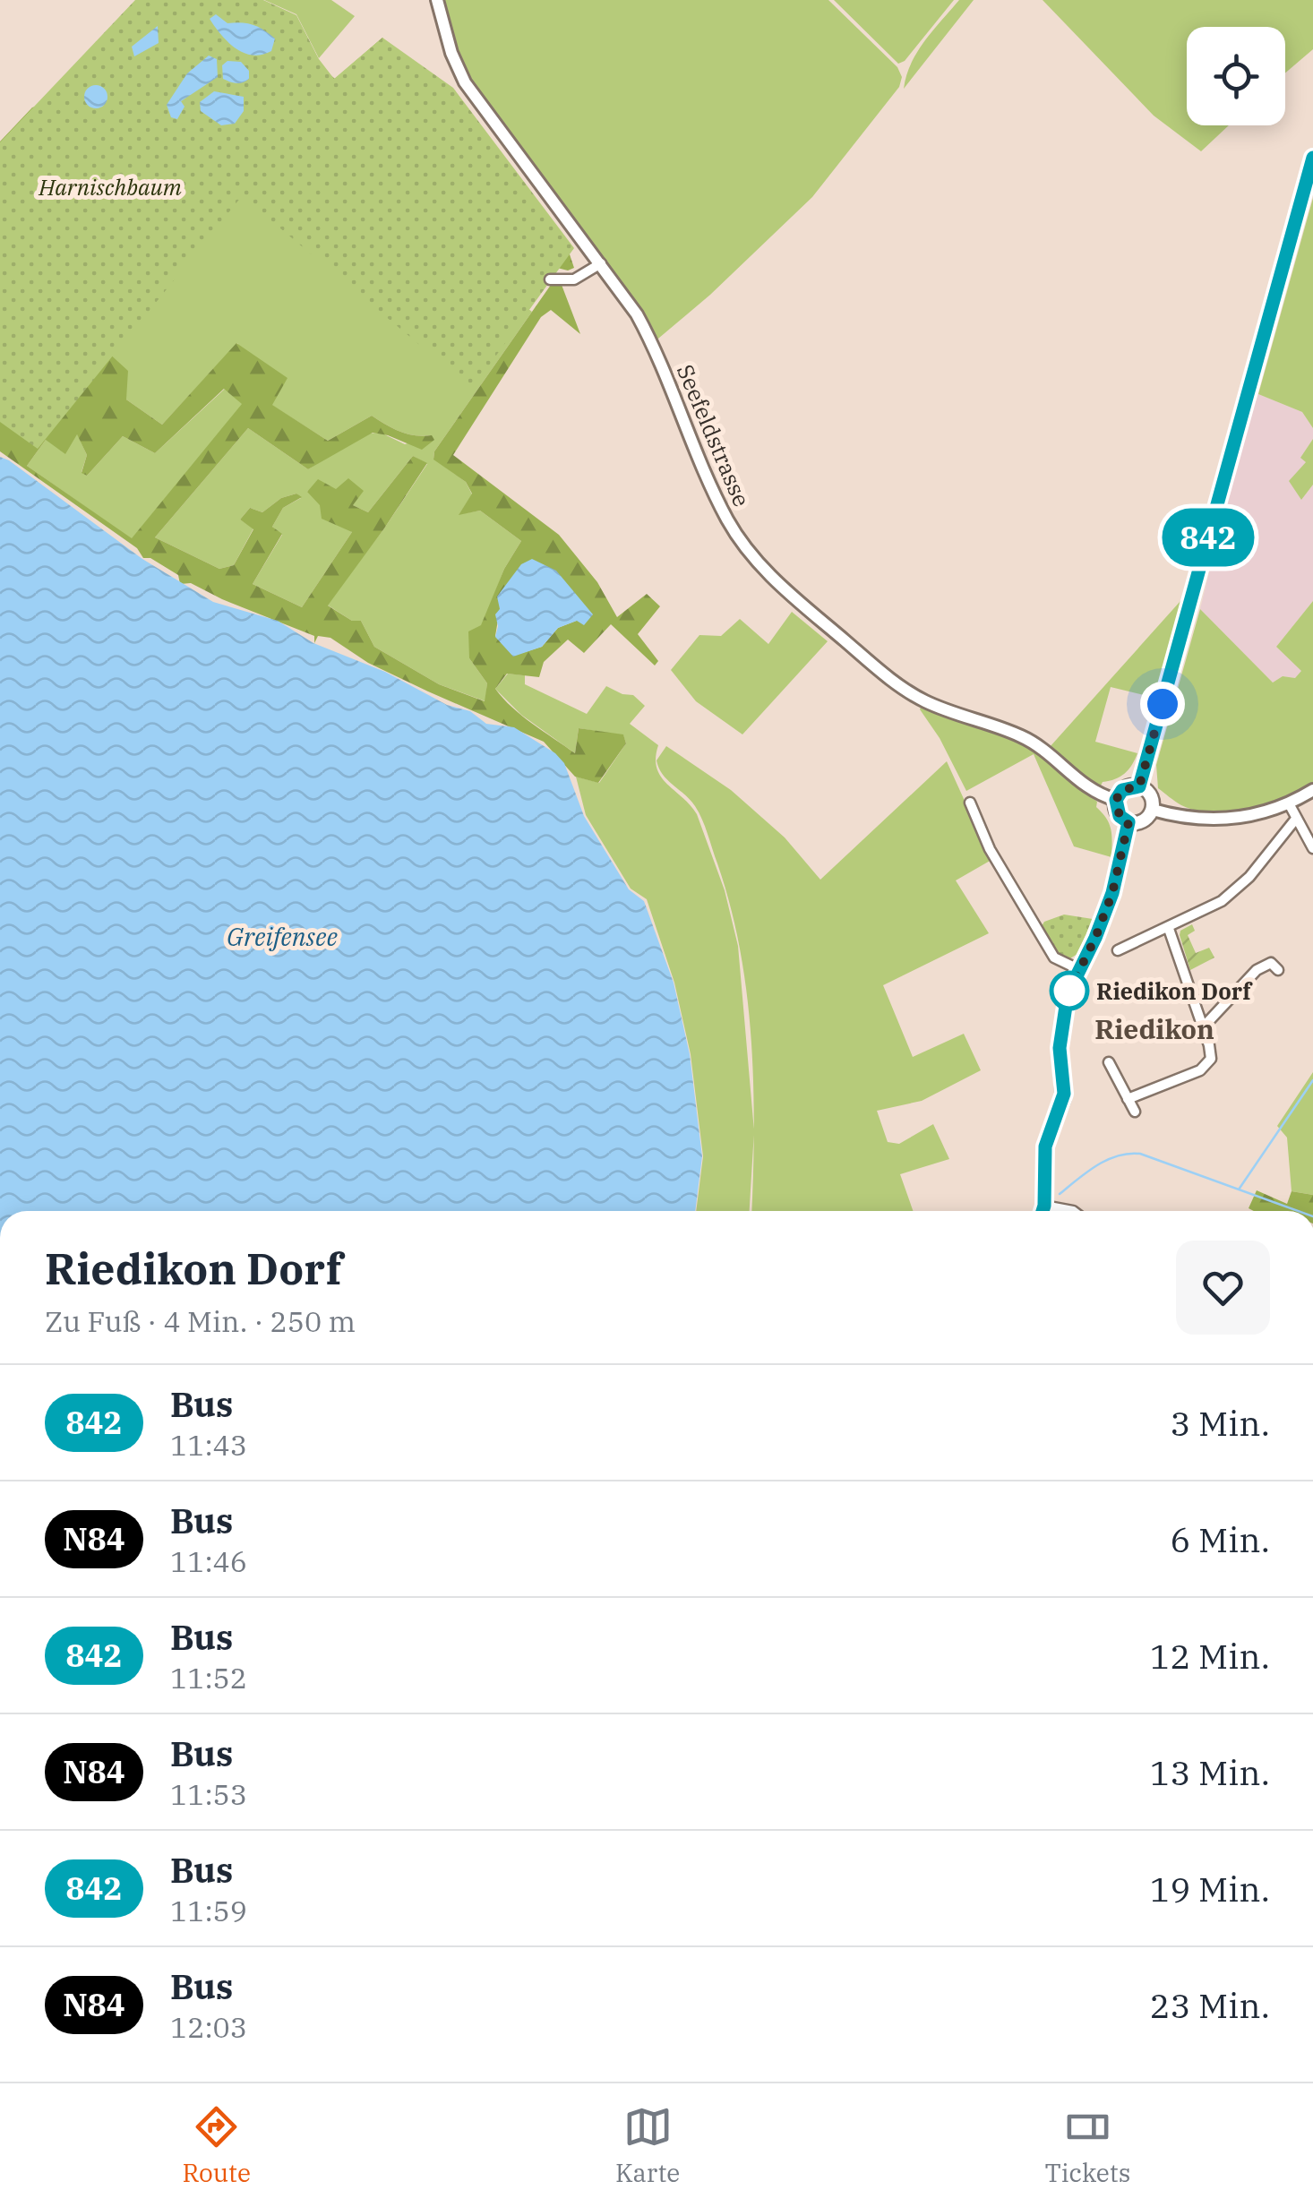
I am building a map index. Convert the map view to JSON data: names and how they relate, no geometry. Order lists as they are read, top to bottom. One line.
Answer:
{"streets":{"street":["Seefeldstrasse"]},"districts":["Riedikon"],"water":["Greifensee"],"parks":["Harnischbaum"],"places":["Riedikon Dorf"],"lines":["bus line 842"],"page":{"on_map":"842","heading":["Riedikon Dorf","Zu Fuß · 4 Min. · 250 m"],"list":[{"mark":"842","name":"Bus","note":"11:43","value":"3 Min."},{"mark":"N84","name":"Bus","note":"11:46","value":"6 Min."},{"mark":"842","name":"Bus","note":"11:52","value":"12 Min."},{"mark":"N84","name":"Bus","note":"11:53","value":"13 Min."},{"mark":"842","name":"Bus","note":"11:59","value":"19 Min."},{"mark":"N84","name":"Bus","note":"12:03","value":"23 Min."}],"tabs":["Route","Karte","Tickets"]}}
